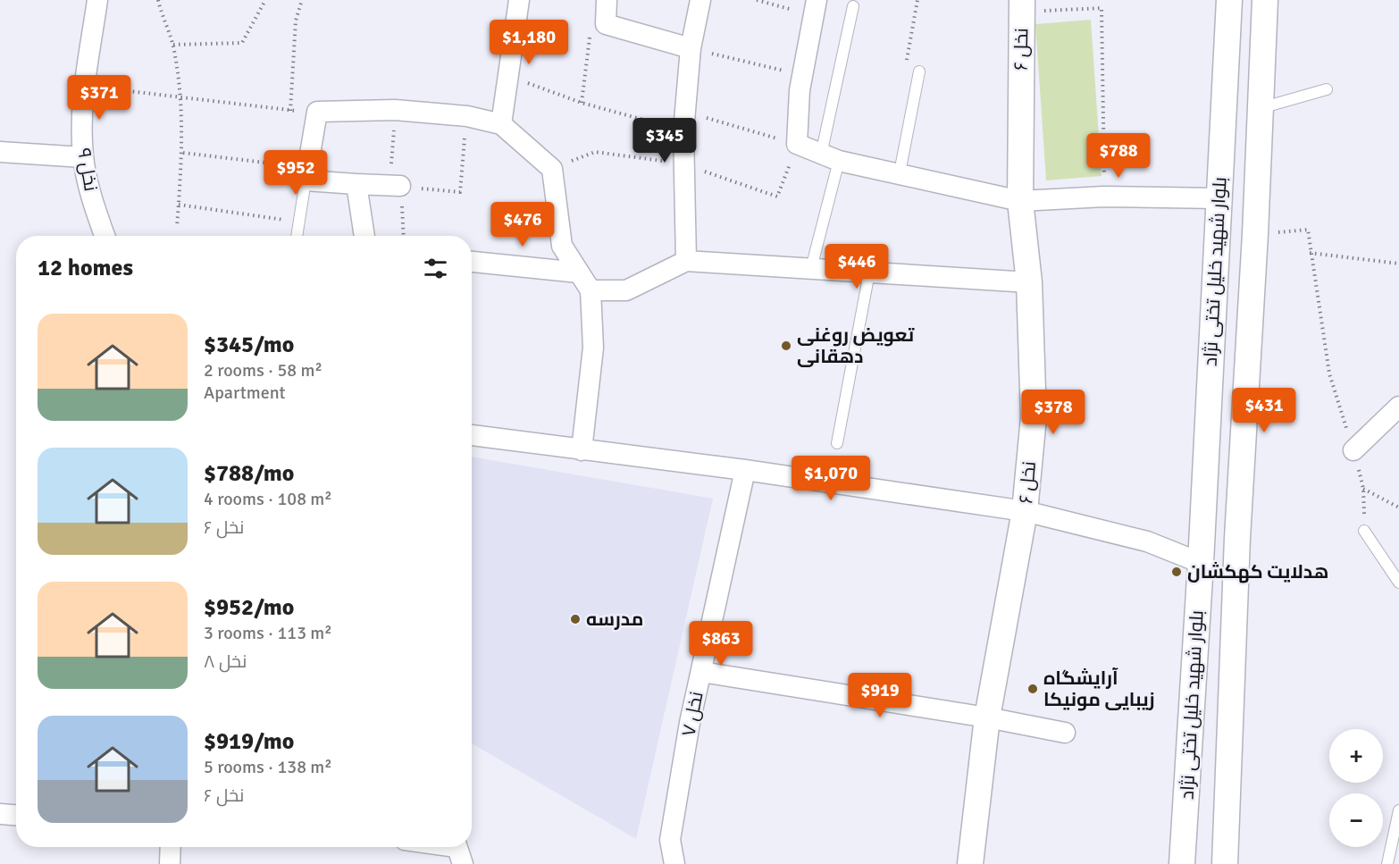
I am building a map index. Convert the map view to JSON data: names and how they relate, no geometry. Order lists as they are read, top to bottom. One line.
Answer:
{"streets":{"street":["نخل ۶","نخل ۹","بلوار شهید خلیل تختی نژاد","نخل ۷"]},"places":["تعویض روغنی دهقانی","هدلایت کهکشان","مدرسه","آرایشگاه زیبایی مونیکا"],"page":{"price":["$1,180","$371","$345","$788","$952","$476","$446","$431","$378","$1,070","$863","$919"],"heading":"12 homes","list":[{"name":"$345/mo","note":"2 rooms · 58 m² · Apartment"},{"name":"$788/mo","note":"4 rooms · 108 m² · نخل ۶"},{"name":"$952/mo","note":"3 rooms · 113 m² · نخل ۸"},{"name":"$919/mo","note":"5 rooms · 138 m² · نخل ۶"}],"map_buttons":["+","−"]}}
